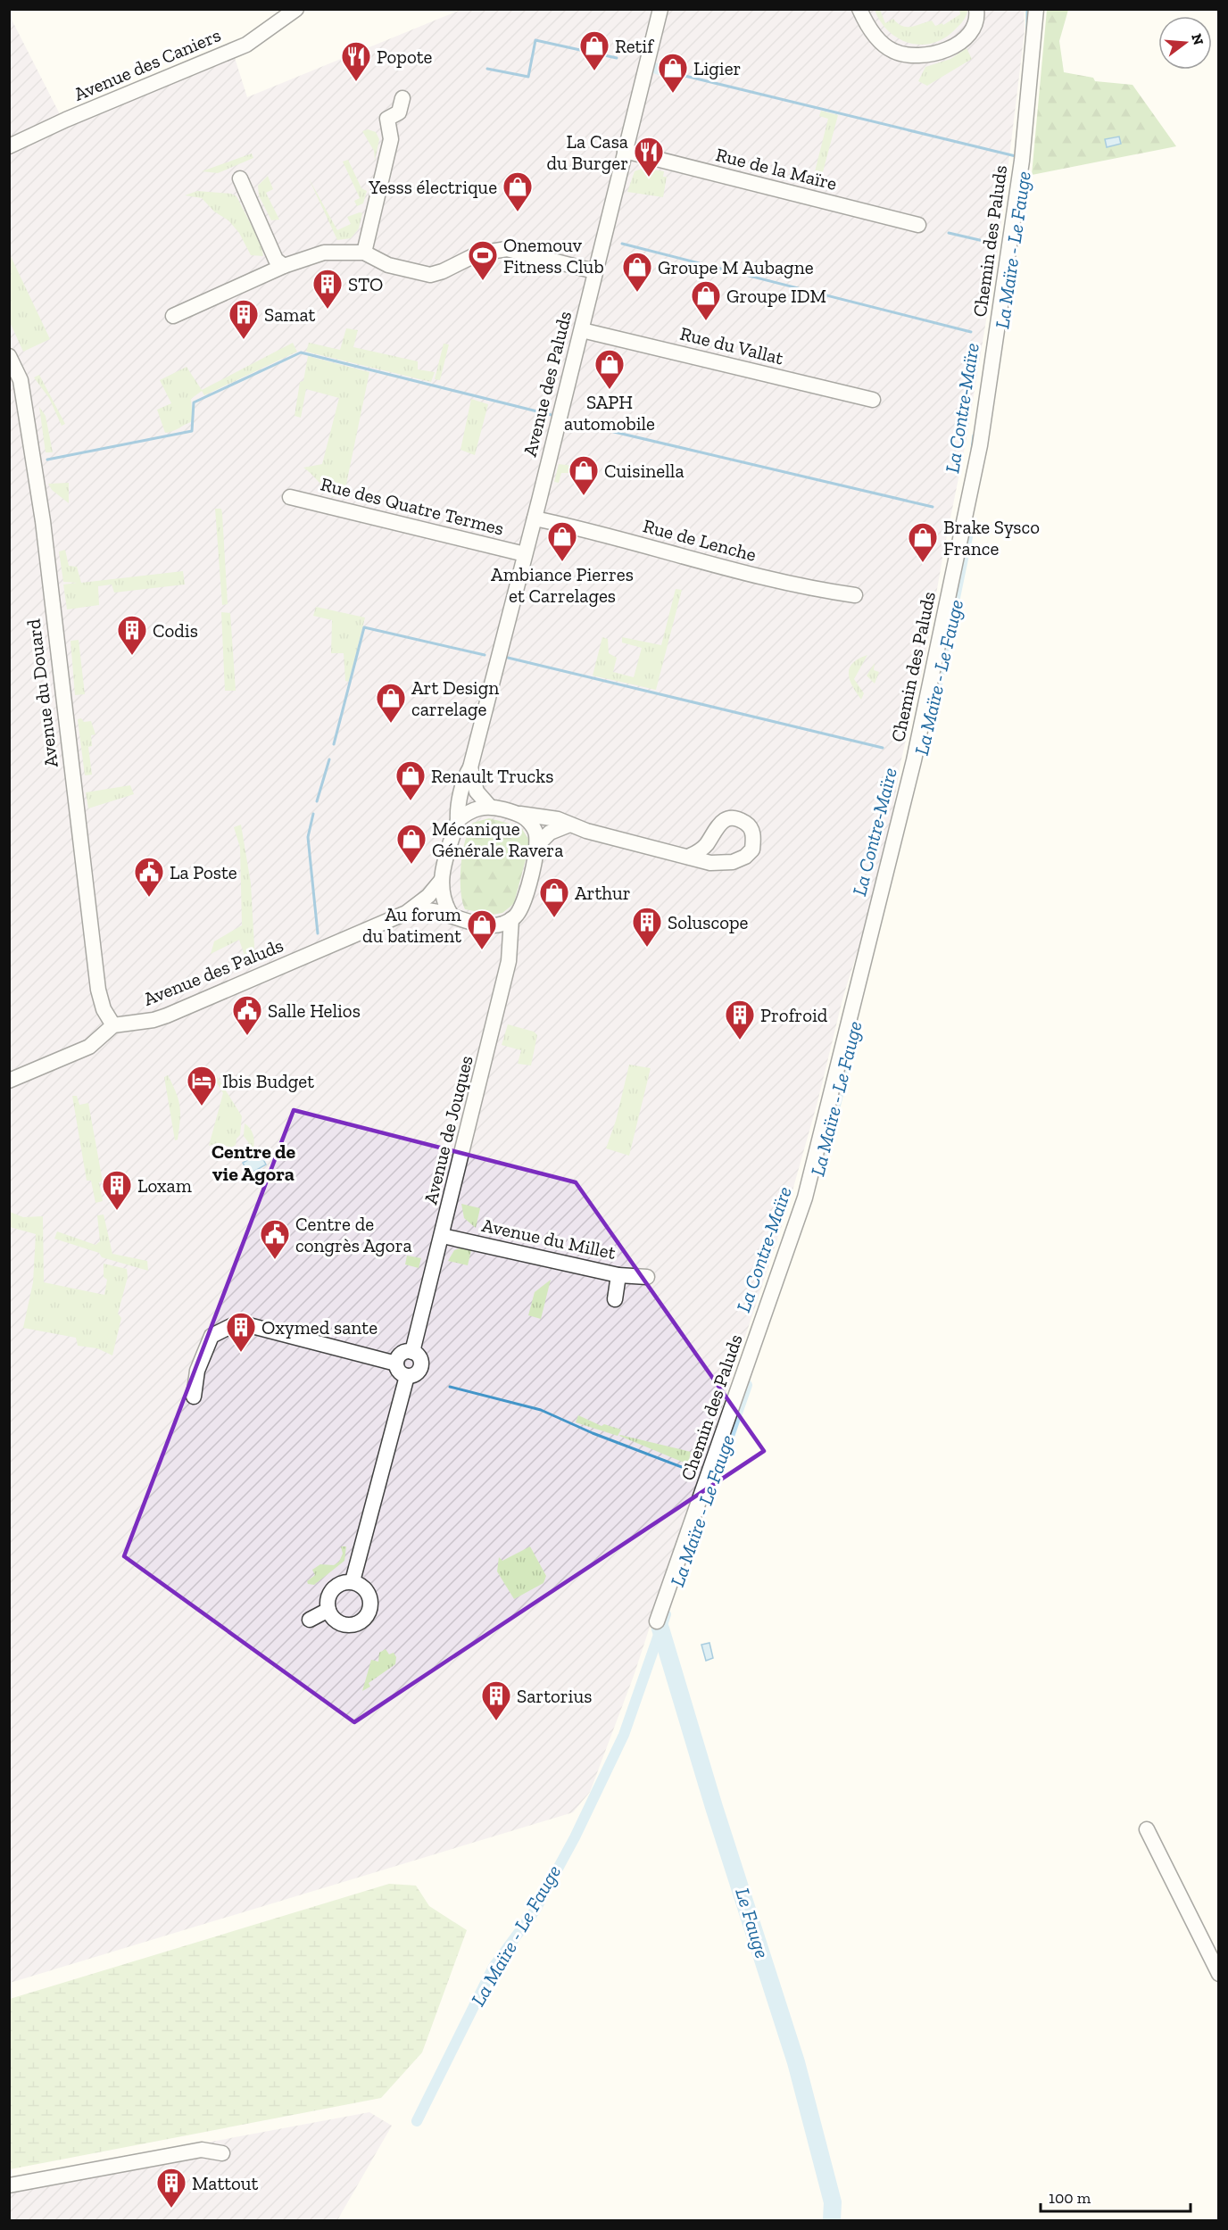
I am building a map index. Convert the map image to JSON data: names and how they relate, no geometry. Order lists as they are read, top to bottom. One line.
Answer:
{"streets":{"street":["Avenue des Caniers","Rue de la Maïre","Chemin des Paluds","Rue du Vallat","Avenue des Paluds","Rue des Quatre Termes","Rue de Lenche","Avenue du Douard","Avenue de Jouques","Avenue du Millet"]},"crossings":[["Rue de la Maïre","Avenue des Paluds"],["Rue du Vallat","Avenue des Paluds"],["Avenue des Paluds","Rue des Quatre Termes"],["Avenue des Paluds","Rue de Lenche"],["Avenue des Paluds","Avenue du Douard"],["Avenue des Paluds","Avenue de Jouques"],["Avenue de Jouques","Avenue du Millet"]],"districts":["Centre de vie Agora"],"water":["La Maïre - Le Fauge","La Contre-Maïre","Le Fauge"],"places":{"shop":["Retif","Ligier","Yesss électrique","Groupe M Aubagne","Groupe IDM","SAPH automobile","Cuisinella","Ambiance Pierres et Carrelages","Brake Sysco France","Art Design carrelage","Renault Trucks","Mécanique Générale Ravera","Arthur","Au forum du batiment"],"restaurant":["Popote","La Casa du Burger"],"sports":["Onemouv Fitness Club"],"building":["STO","Samat","Codis","Soluscope","Profroid","Loxam","Oxymed sante","Sartorius","Mattout"],"public building":["La Poste","Salle Helios","Centre de congrès Agora"],"hotel":["Ibis Budget"]},"scale_bar":"100 m","north":"right"}
